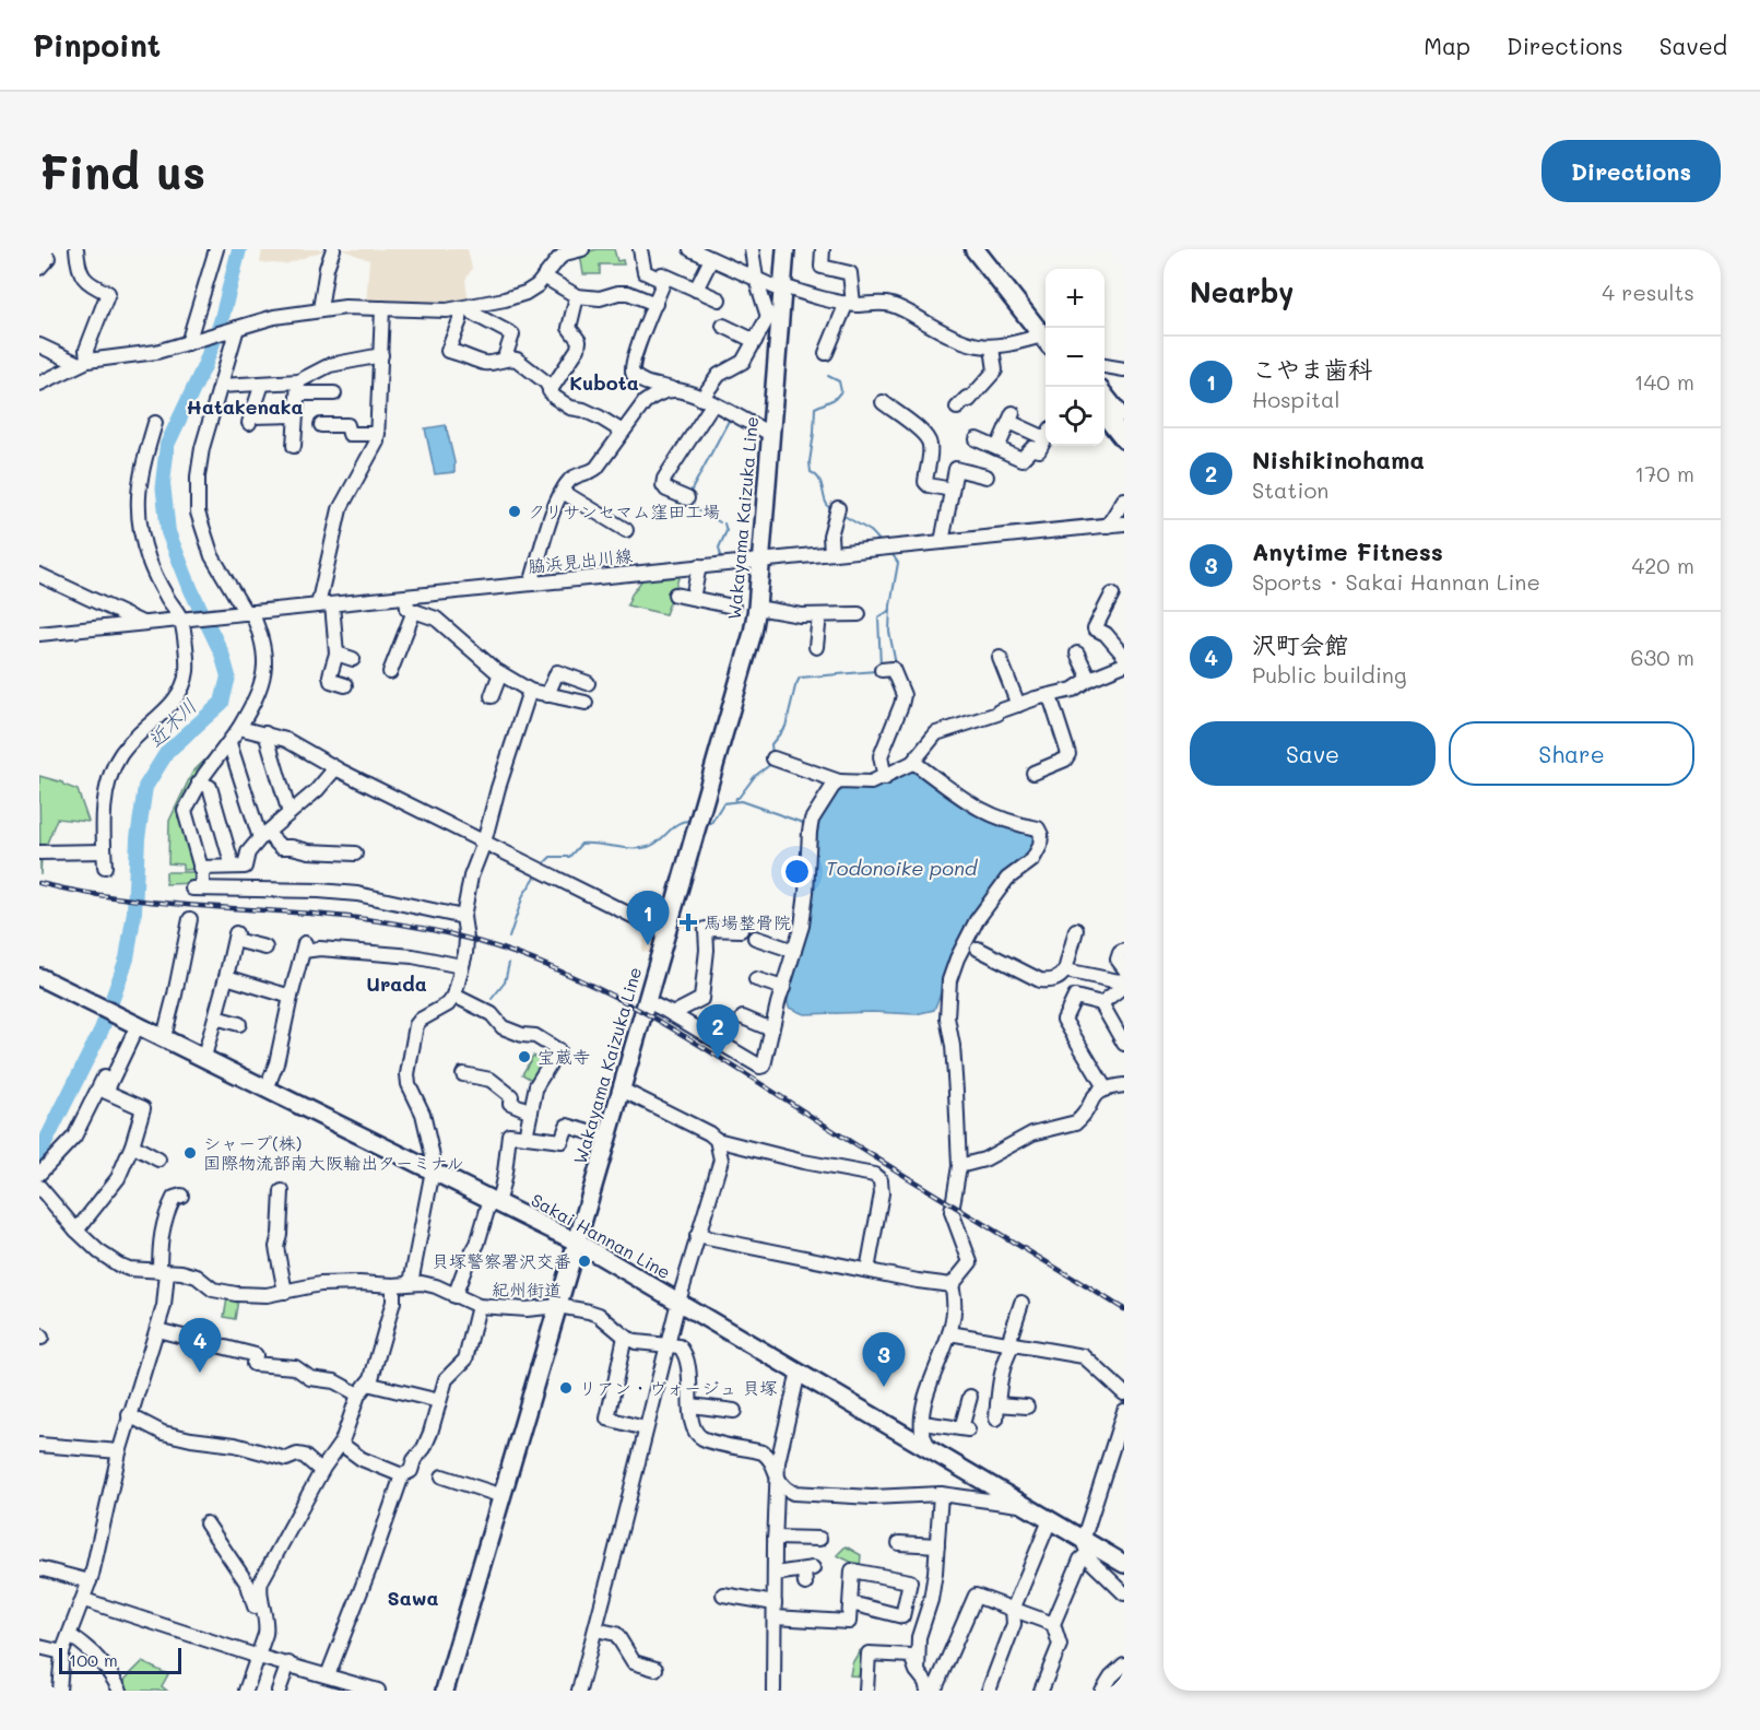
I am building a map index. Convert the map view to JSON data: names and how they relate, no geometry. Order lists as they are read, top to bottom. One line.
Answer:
{"streets":{"main road":["Wakayama Kaizuka Line","Sakai Hannan Line"],"street":["脇浜見出川線","紀州街道"]},"crossings":[["Wakayama Kaizuka Line","脇浜見出川線"],["Wakayama Kaizuka Line","Sakai Hannan Line"],["Wakayama Kaizuka Line","紀州街道"]],"districts":["Kubota","Hatakenaka","Urada","Sawa"],"water":["近木川","Todonoike pond"],"places":{"other":["クリサンセマム窪田工場","宝蔵寺","シャープ(株) 国際物流部南大阪輸出ターミナル","貝塚警察署沢交番","リアン・ヴォージュ 貝塚"],"health":["馬場整骨院"]},"scale_bar":"100 m","page":{"header":"Pinpoint","nav":["Map","Directions","Saved"],"buttons":["Directions",["Save","Share"]],"title":"Find us","heading":["Nearby","4 results"],"map_buttons":["+","−"],"list":[{"mark":"1","name":"こやま歯科","note":"Hospital","value":"140 m"},{"mark":"2","name":"Nishikinohama","note":"Station","value":"170 m"},{"mark":"3","name":"Anytime Fitness","note":"Sports · Sakai Hannan Line","value":"420 m"},{"mark":"4","name":"沢町会館","note":"Public building","value":"630 m"}],"pins":["1","2","4","3"],"scale":"100 m"}}
